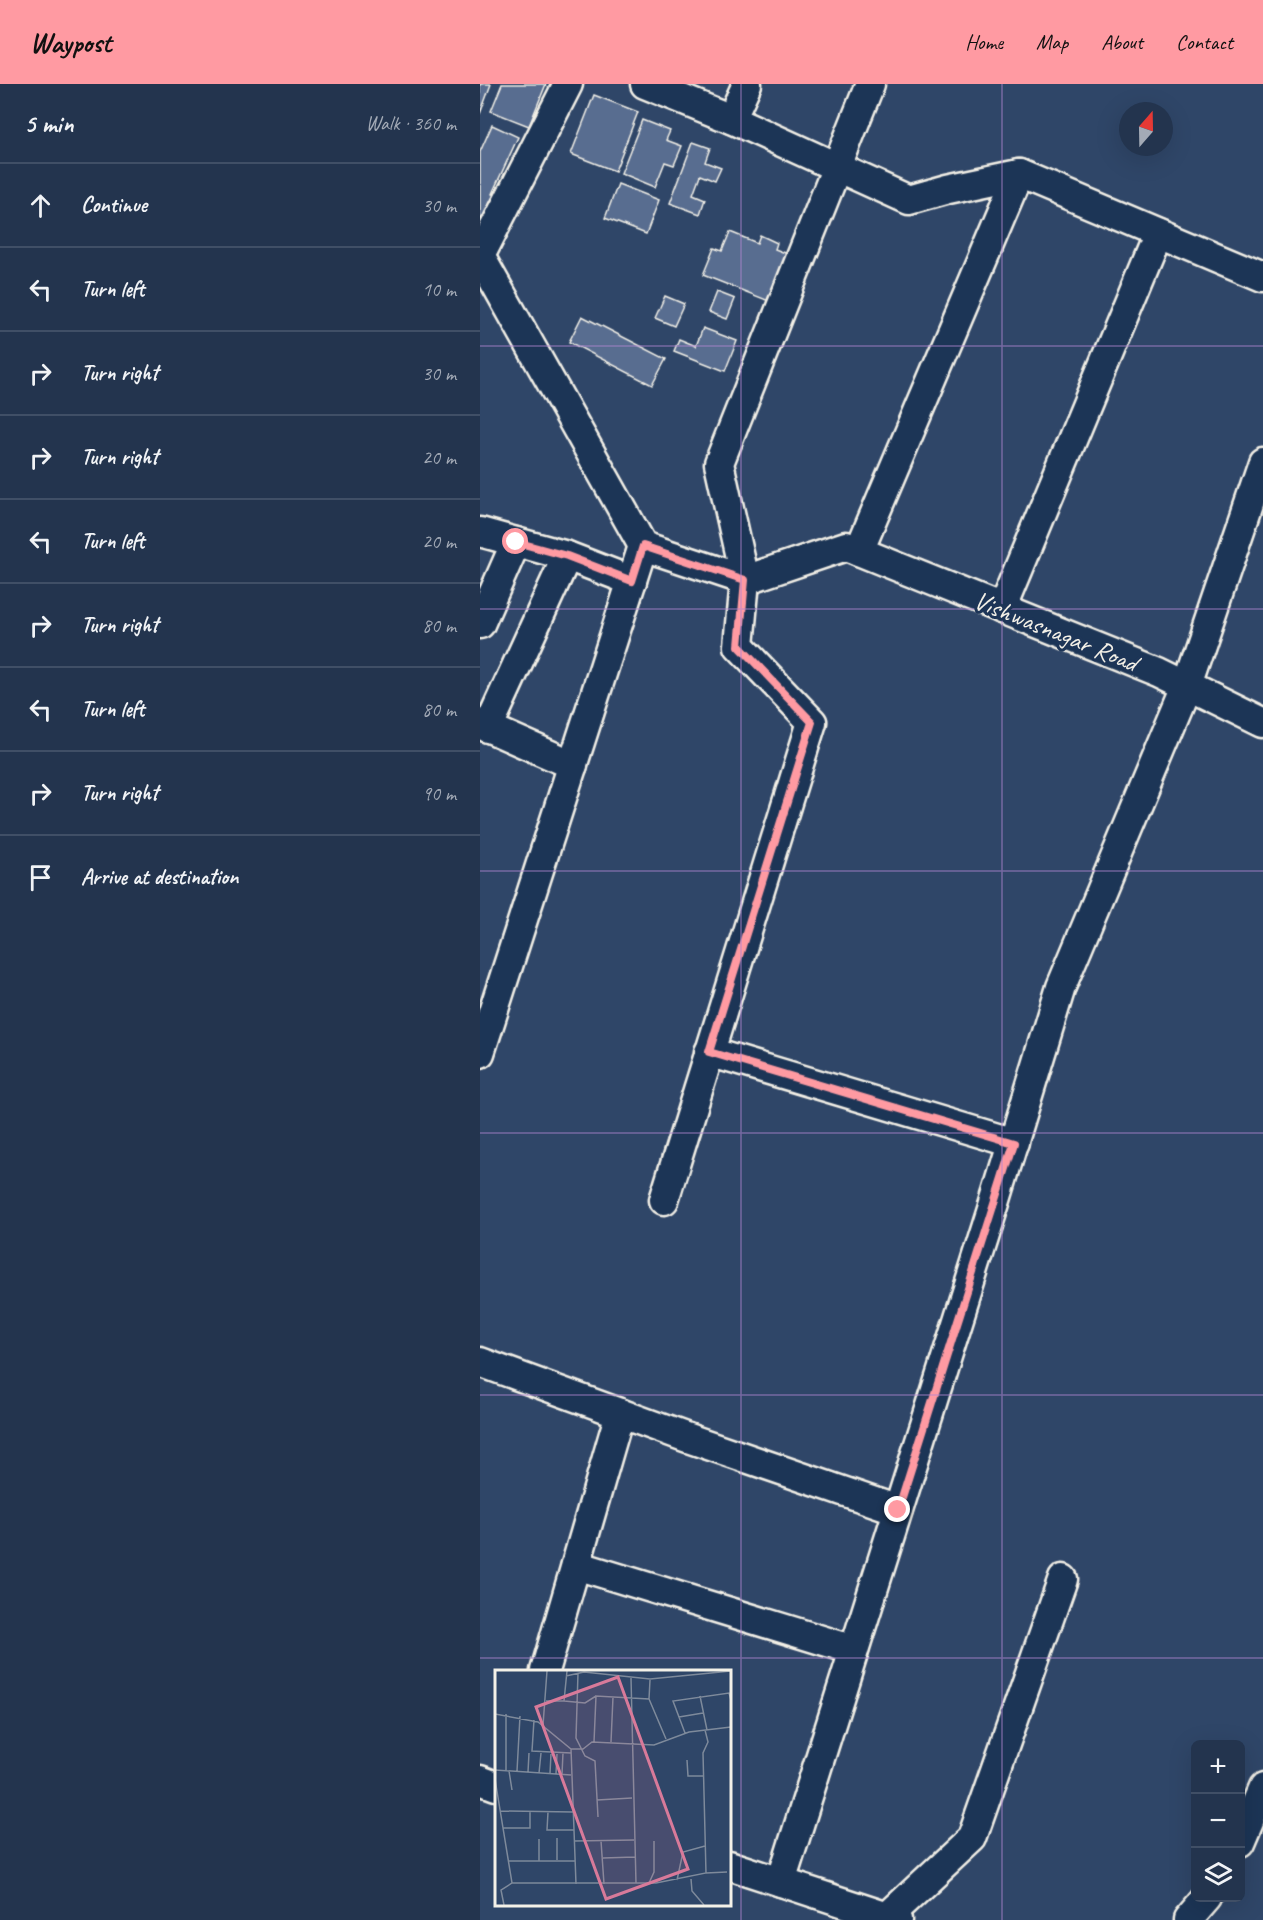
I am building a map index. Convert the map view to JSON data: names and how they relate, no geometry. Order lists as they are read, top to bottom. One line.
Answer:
{"streets":{"street":["Vishwasnagar Road"]},"north":"top","page":{"header":"Waypost","nav":["Home","Map","About","Contact"],"heading":["5 min","Walk · 360 m"],"list":[["Continue","30 m"],["Turn left","10 m"],["Turn right","30 m"],["Turn right","20 m"],["Turn left","20 m"],["Turn right","80 m"],["Turn left","80 m"],["Turn right","90 m"],"Arrive at destination"],"map_buttons":["+","−"]}}
